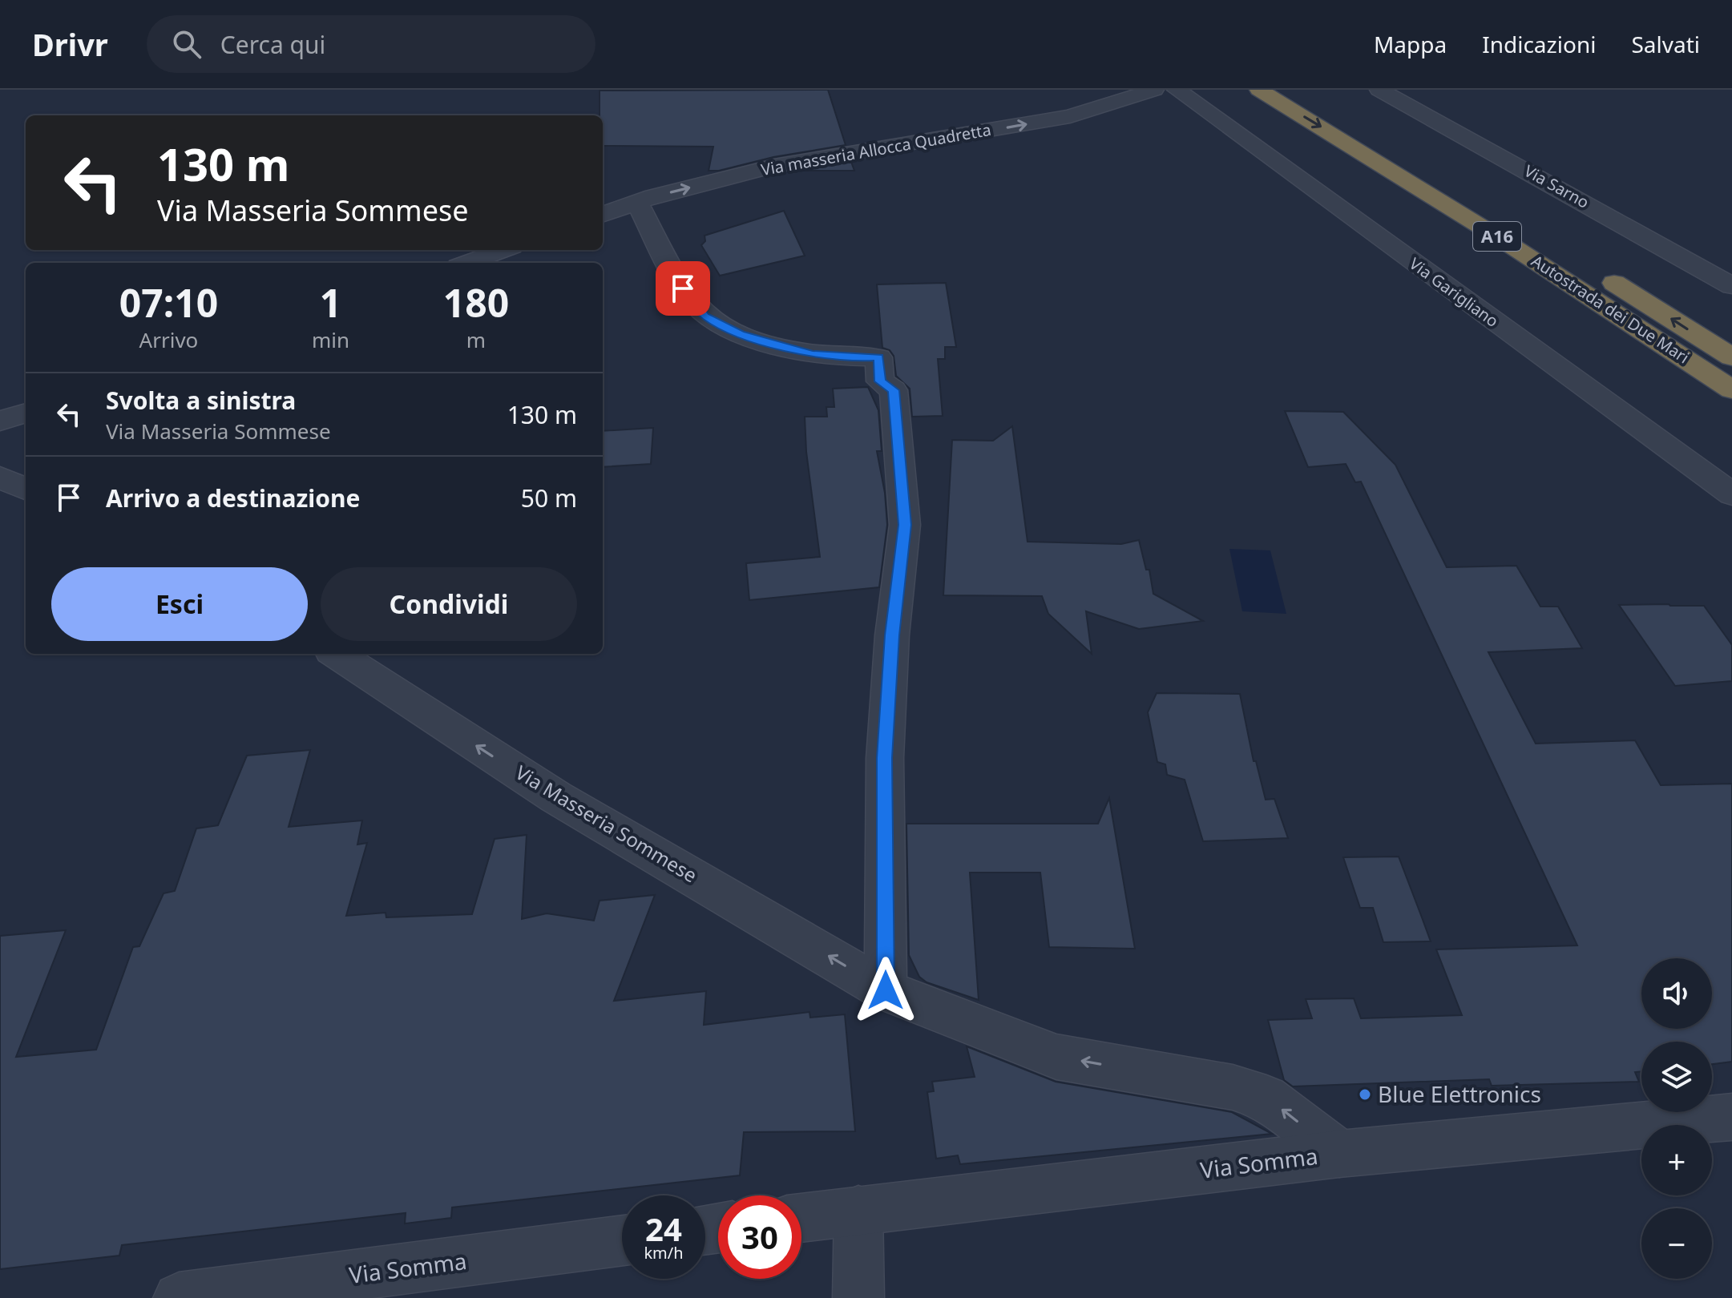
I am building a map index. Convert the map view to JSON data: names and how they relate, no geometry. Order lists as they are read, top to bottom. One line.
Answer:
{"streets":{"highway":["A16","Autostrada dei Due Mari"],"street":["Via masseria Allocca Quadretta","Via Sarno","Via Garigliano","Via Masseria Sommese","Via Somma"]},"crossings":[["Via Masseria Sommese","Via Somma"]],"one_way":["Via masseria Allocca Quadretta","Via Masseria Sommese"],"places":["Blue Elettronics"],"page":{"header":"Drivr","search":"Cerca qui","nav":["Mappa","Indicazioni","Salvati"],"turn":["130 m","Via Masseria Sommese"],"eta":["07:10","Arrivo","1","min","180","m"],"list":[{"name":"Svolta a sinistra","note":"Via Masseria Sommese","value":"130 m"},{"name":"Arrivo a destinazione","value":"50 m"}],"buttons":["Esci","Condividi"],"map_buttons":["+","−"],"speed":"24 km/h","limit":"30"}}
